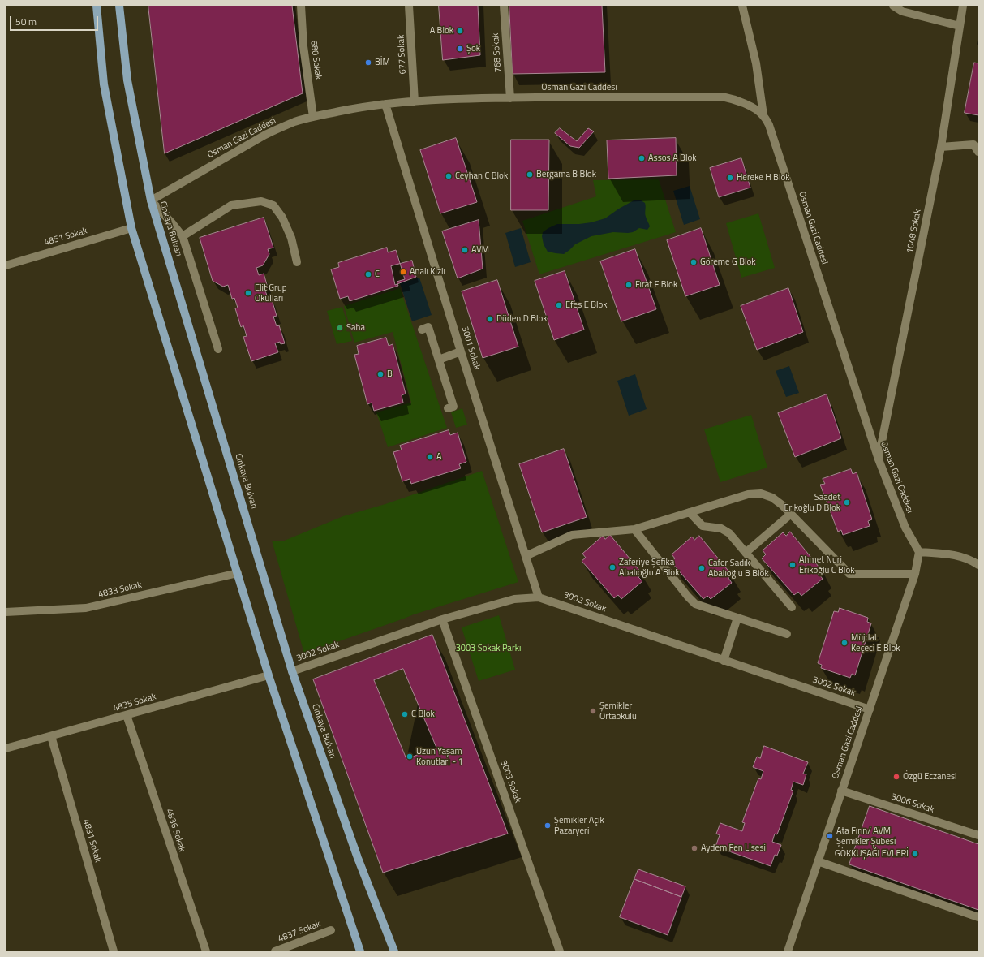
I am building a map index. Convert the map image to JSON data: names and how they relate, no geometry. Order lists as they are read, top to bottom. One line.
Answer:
{"streets":{"main road":["Cinkaya Bulvarı"],"street":["768 Sokak","677 Sokak","680 Sokak","Osman Gazi Caddesi","1048 Sokak","4851 Sokak","3001 Sokak","4833 Sokak","3002 Sokak","4835 Sokak","3003 Sokak","3006 Sokak","4836 Sokak","4831 Sokak","4837 Sokak"]},"crossings":[["768 Sokak","Osman Gazi Caddesi"],["677 Sokak","Osman Gazi Caddesi"],["680 Sokak","Osman Gazi Caddesi"],["Osman Gazi Caddesi","Cinkaya Bulvarı"],["Osman Gazi Caddesi","1048 Sokak"],["Osman Gazi Caddesi","3001 Sokak"],["Osman Gazi Caddesi","3002 Sokak"],["Osman Gazi Caddesi","3006 Sokak"],["Cinkaya Bulvarı","3002 Sokak"],["3001 Sokak","3002 Sokak"],["3002 Sokak","3003 Sokak"],["4835 Sokak","4836 Sokak"],["4835 Sokak","4831 Sokak"]],"parks":["3003 Sokak Parkı"],"places":["A Blok","Şok","BİM","Assos A Blok","Bergama B Blok","Ceyhan C Blok","Hereke H Blok","AVM","Göreme G Blok","Analı Kızlı","C","Fırat F Blok","Elit Grup Okulları","Efes E Blok","Düden D Blok","Saha","B","A","Saadet Erikoğlu D Blok","Ahmet Nuri Erikoğlu C Blok","Zaferiye Şefika Abalıoğlu A Blok","Cafer Sadık Abalıoğlu B Blok","Müjdat Keçeci E Blok","Şemikler Ortaokulu","C Blok","Uzun Yaşam Konutları - 1","Özgü Eczanesi","Şemikler Açık Pazaryeri","Ata Fırın/ AVM Şemikler Şubesi","Aydem Fen Lisesi","GÖKKUŞAĞI EVLERİ"],"scale_bar":"50 m"}
